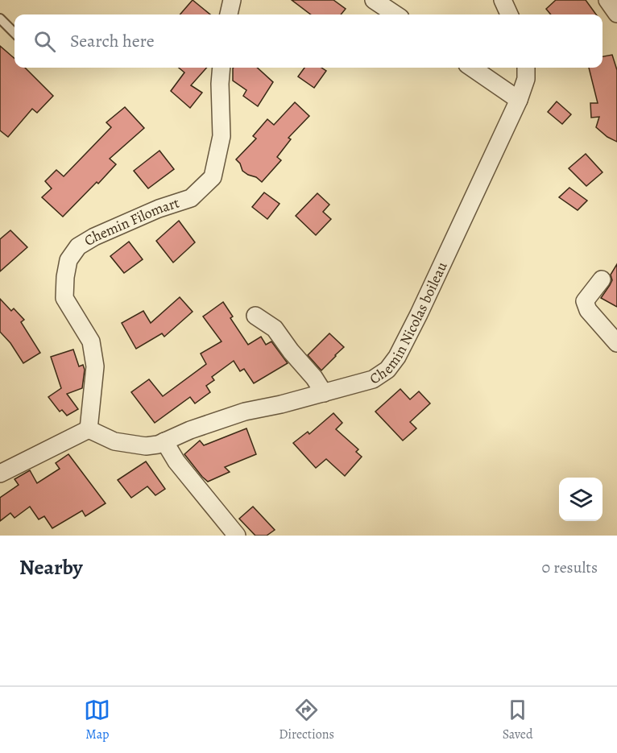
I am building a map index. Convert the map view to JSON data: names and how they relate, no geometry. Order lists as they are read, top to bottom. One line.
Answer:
{"streets":{"street":["Chemin Filomart","Chemin Nicolas boileau"]},"crossings":[["Chemin Filomart","Chemin Nicolas boileau"]],"page":{"search":"Search here","heading":["Nearby","0 results"],"nav":["Map","Directions","Saved"]}}
